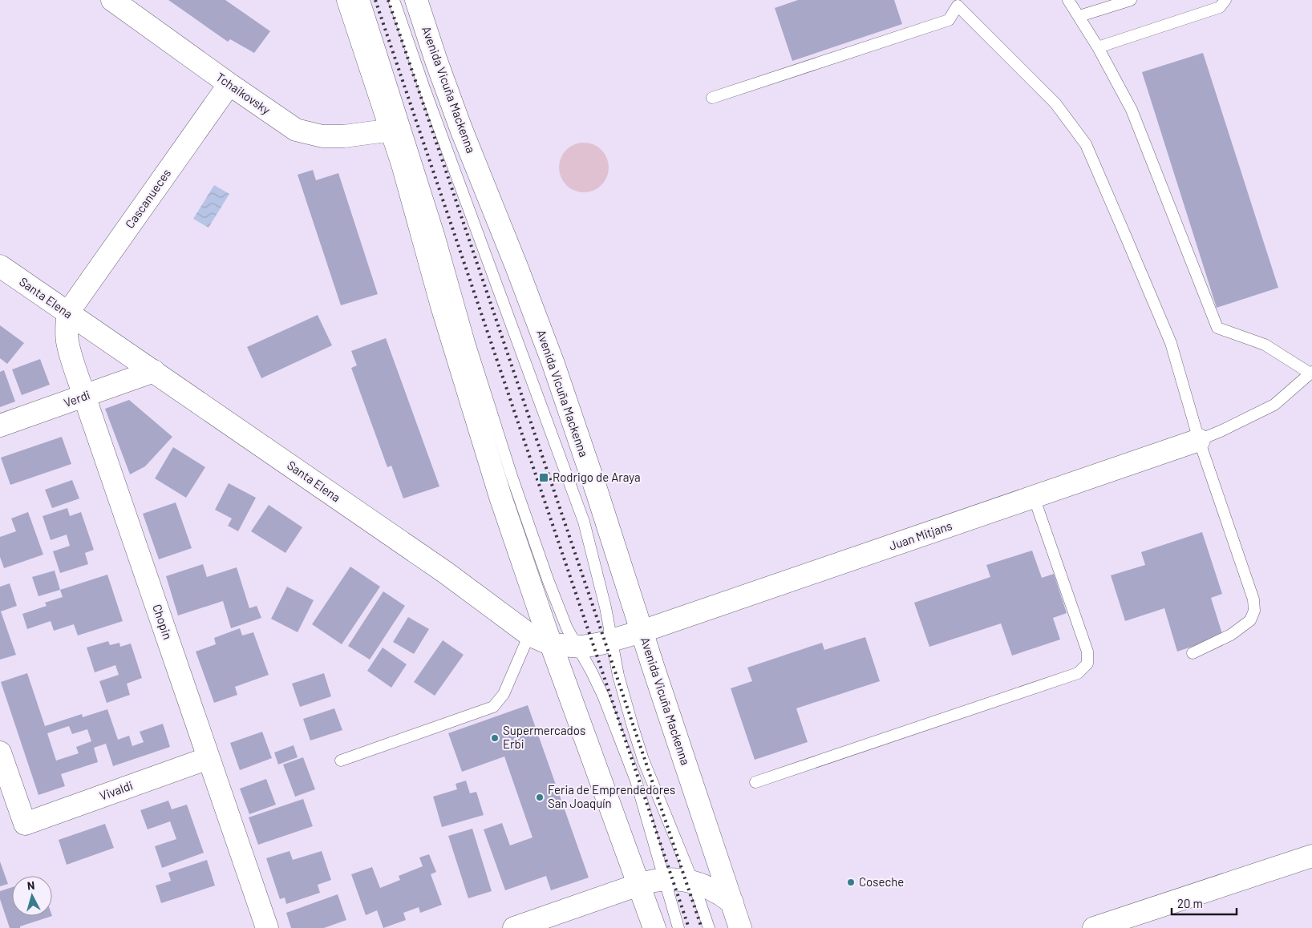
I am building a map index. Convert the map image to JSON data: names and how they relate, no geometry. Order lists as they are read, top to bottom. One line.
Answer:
{"streets":{"street":["Avenida Vicuña Mackenna","Tchaikovsky","Cascanueces","Santa Elena","Verdi","Juan Mitjans","Chopin","Vivaldi"]},"crossings":[["Avenida Vicuña Mackenna","Santa Elena"],["Avenida Vicuña Mackenna","Juan Mitjans"],["Tchaikovsky","Cascanueces"],["Cascanueces","Santa Elena"],["Cascanueces","Chopin"],["Santa Elena","Verdi"],["Santa Elena","Juan Mitjans"],["Santa Elena","Chopin"],["Verdi","Chopin"],["Chopin","Vivaldi"]],"places":{"transit":["Rodrigo de Araya"],"other":["Supermercados Erbi","Feria de Emprendedores San Joaquín","Coseche"]},"scale_bar":"20 m","north":"top"}
